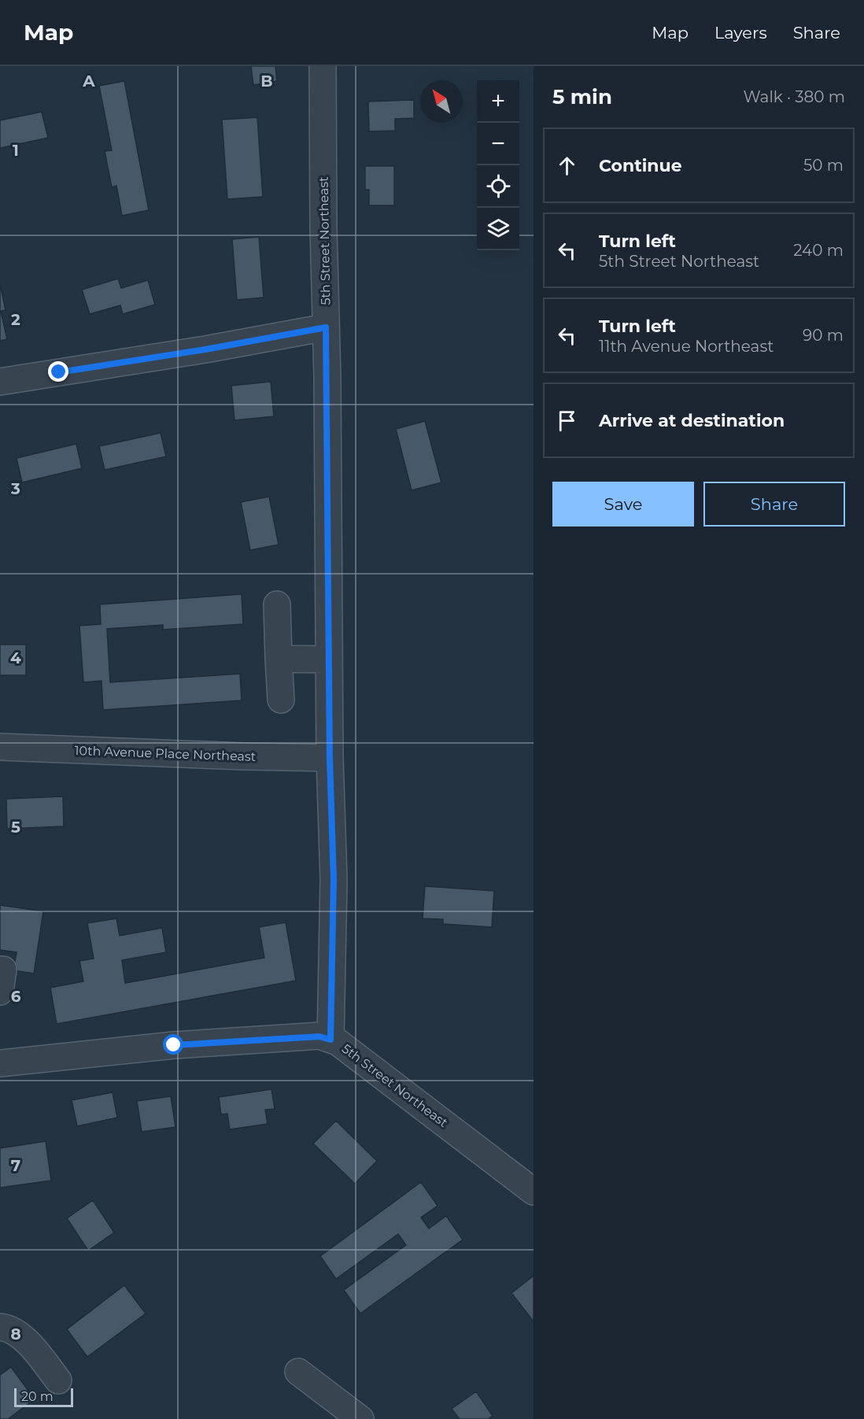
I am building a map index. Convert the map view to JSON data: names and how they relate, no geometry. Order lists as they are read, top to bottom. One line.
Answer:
{"streets":{"street":["5th Street Northeast","10th Avenue Place Northeast"]},"crossings":[["5th Street Northeast","10th Avenue Place Northeast"]],"scale_bar":"20 m","north":"top left","page":{"header":"Map","nav":["Map","Layers","Share"],"heading":["5 min","Walk · 380 m"],"map_buttons":["+","−"],"list":[["Continue","50 m"],["Turn left","5th Street Northeast","240 m"],["Turn left","11th Avenue Northeast","90 m"],"Arrive at destination"],"buttons":["Save","Share"],"scale":"20 m"},"grid":{"columns":["A","B"],"rows":["1","2","3","4","5","6","7","8"]}}
